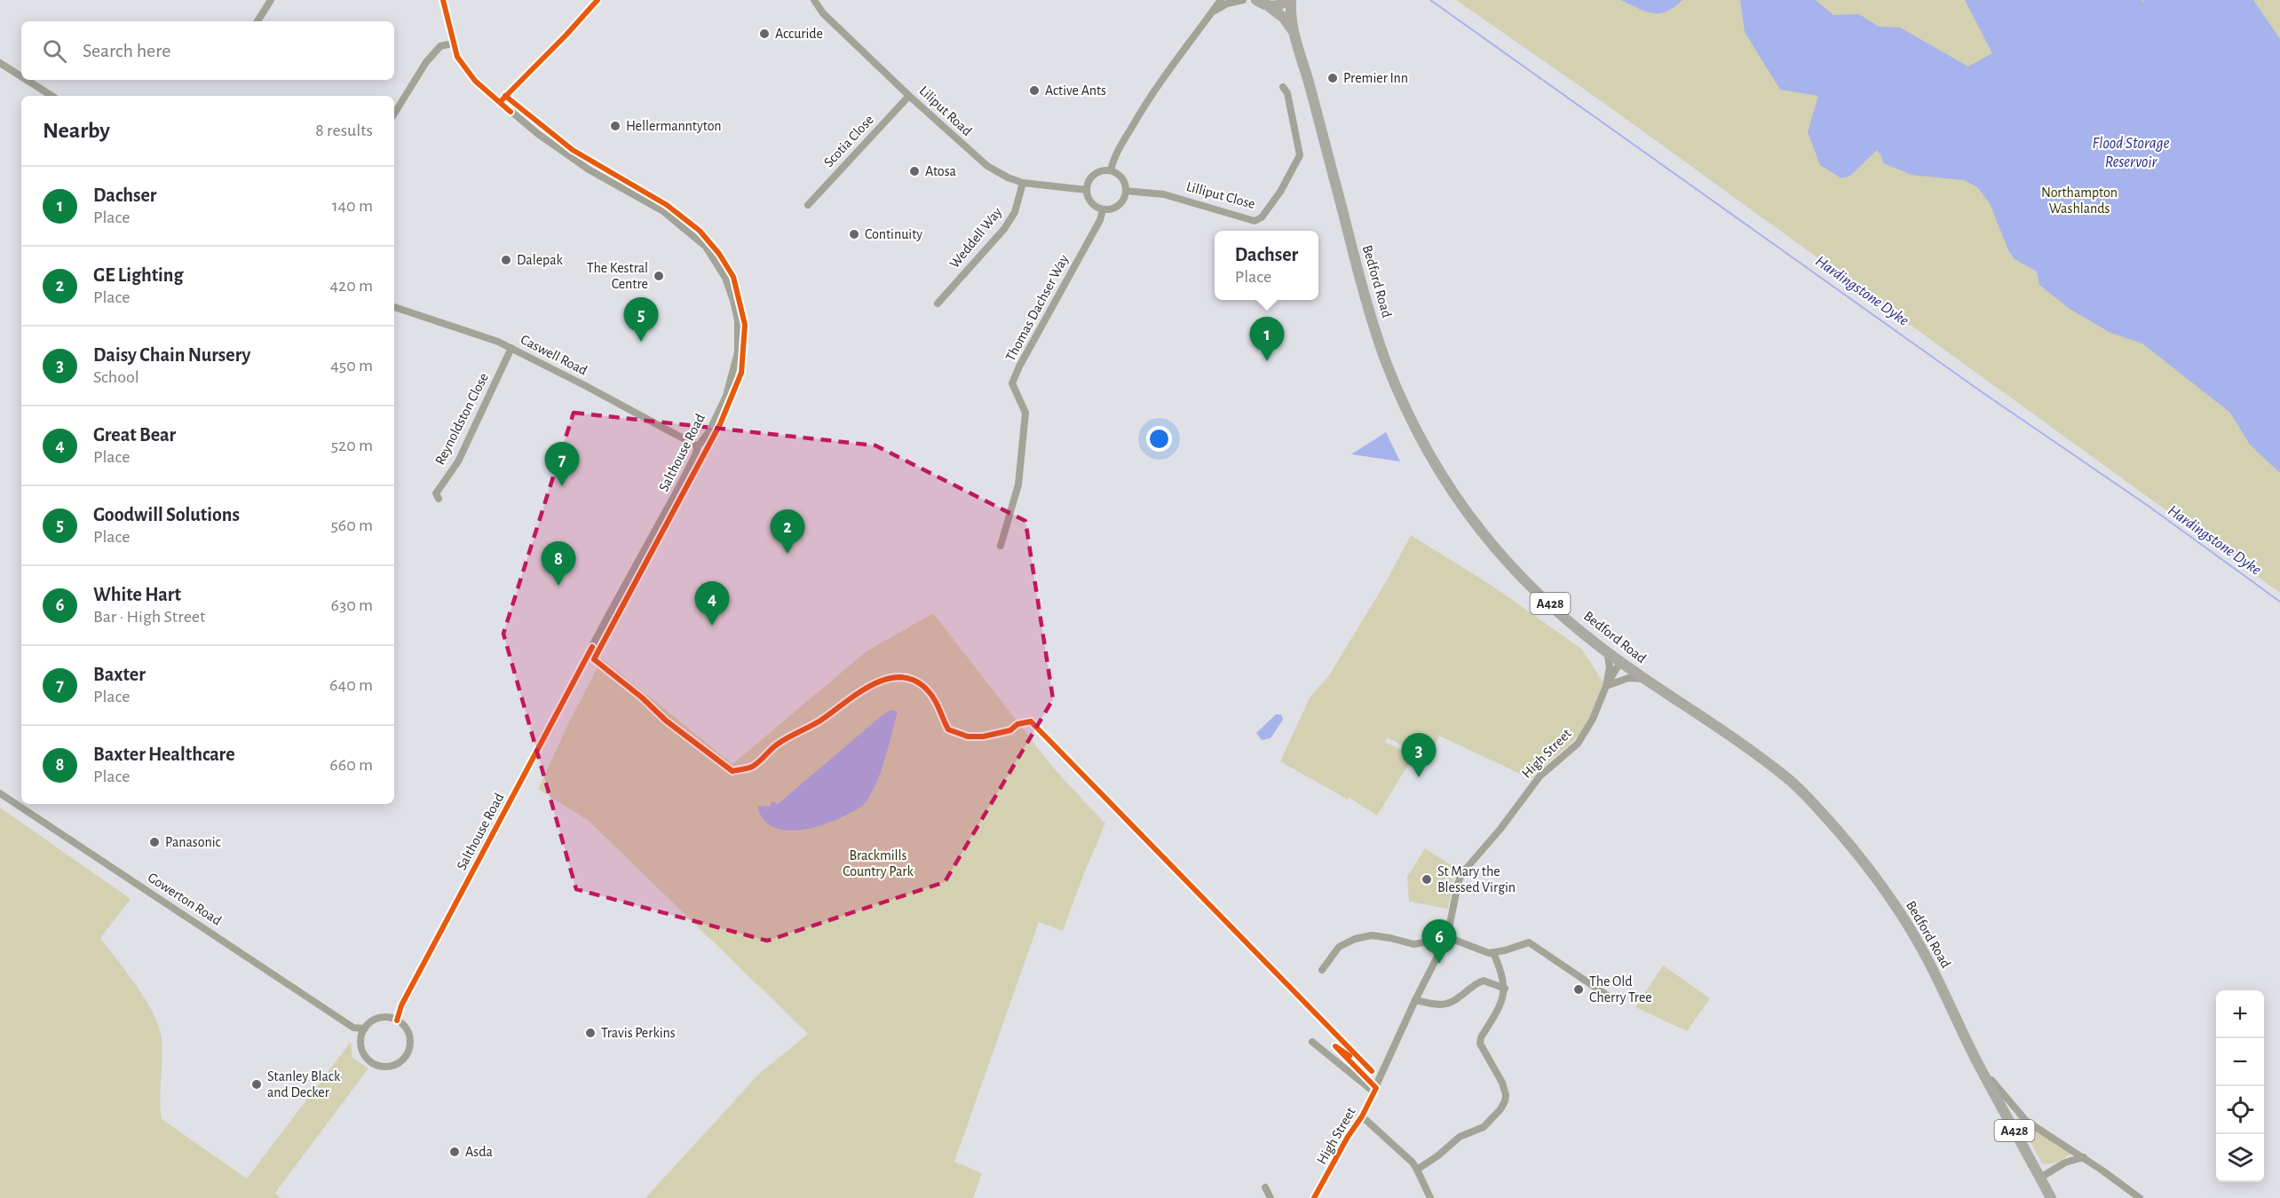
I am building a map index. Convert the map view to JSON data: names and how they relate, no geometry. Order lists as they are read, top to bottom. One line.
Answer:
{"streets":{"highway":["Bedford Road","A428"],"street":["Liliput Road","Scotia Close","Lilliput Close","Weddell Way","Thomas Dachser Way","Caswell Road","Reynoldston Close","Salthouse Road","High Street","Gowerton Road"]},"crossings":[["Liliput Road","Scotia Close"],["Liliput Road","Lilliput Close"],["Liliput Road","Weddell Way"],["Liliput Road","Thomas Dachser Way"],["Lilliput Close","Thomas Dachser Way"],["Bedford Road","A428"],["Bedford Road","High Street"],["Caswell Road","Reynoldston Close"],["Caswell Road","Salthouse Road"],["Salthouse Road","Gowerton Road"]],"water":["Flood Storage Reservoir","Hardingstone Dyke"],"parks":["Northampton Washlands","Brackmills Country Park"],"places":["Accuride","Premier Inn","Active Ants","Hellermanntyton","Atosa","Continuity","Dalepak","The Kestral Centre","Panasonic","St Mary the Blessed Virgin","The Old Cherry Tree","Travis Perkins","Stanley Black and Decker","Asda"],"page":{"search":"Search here","heading":["Nearby","8 results"],"list":[{"mark":"1","name":"Dachser","note":"Place","value":"140 m"},{"mark":"2","name":"GE Lighting","note":"Place","value":"420 m"},{"mark":"3","name":"Daisy Chain Nursery","note":"School","value":"450 m"},{"mark":"4","name":"Great Bear","note":"Place","value":"520 m"},{"mark":"5","name":"Goodwill Solutions","note":"Place","value":"560 m"},{"mark":"6","name":"White Hart","note":"Bar · High Street","value":"630 m"},{"mark":"7","name":"Baxter","note":"Place","value":"640 m"},{"mark":"8","name":"Baxter Healthcare","note":"Place","value":"660 m"}],"popup":["Dachser","Place"],"pins":["5","1","7","2","8","4","3","6"],"map_buttons":["+","−"]}}
